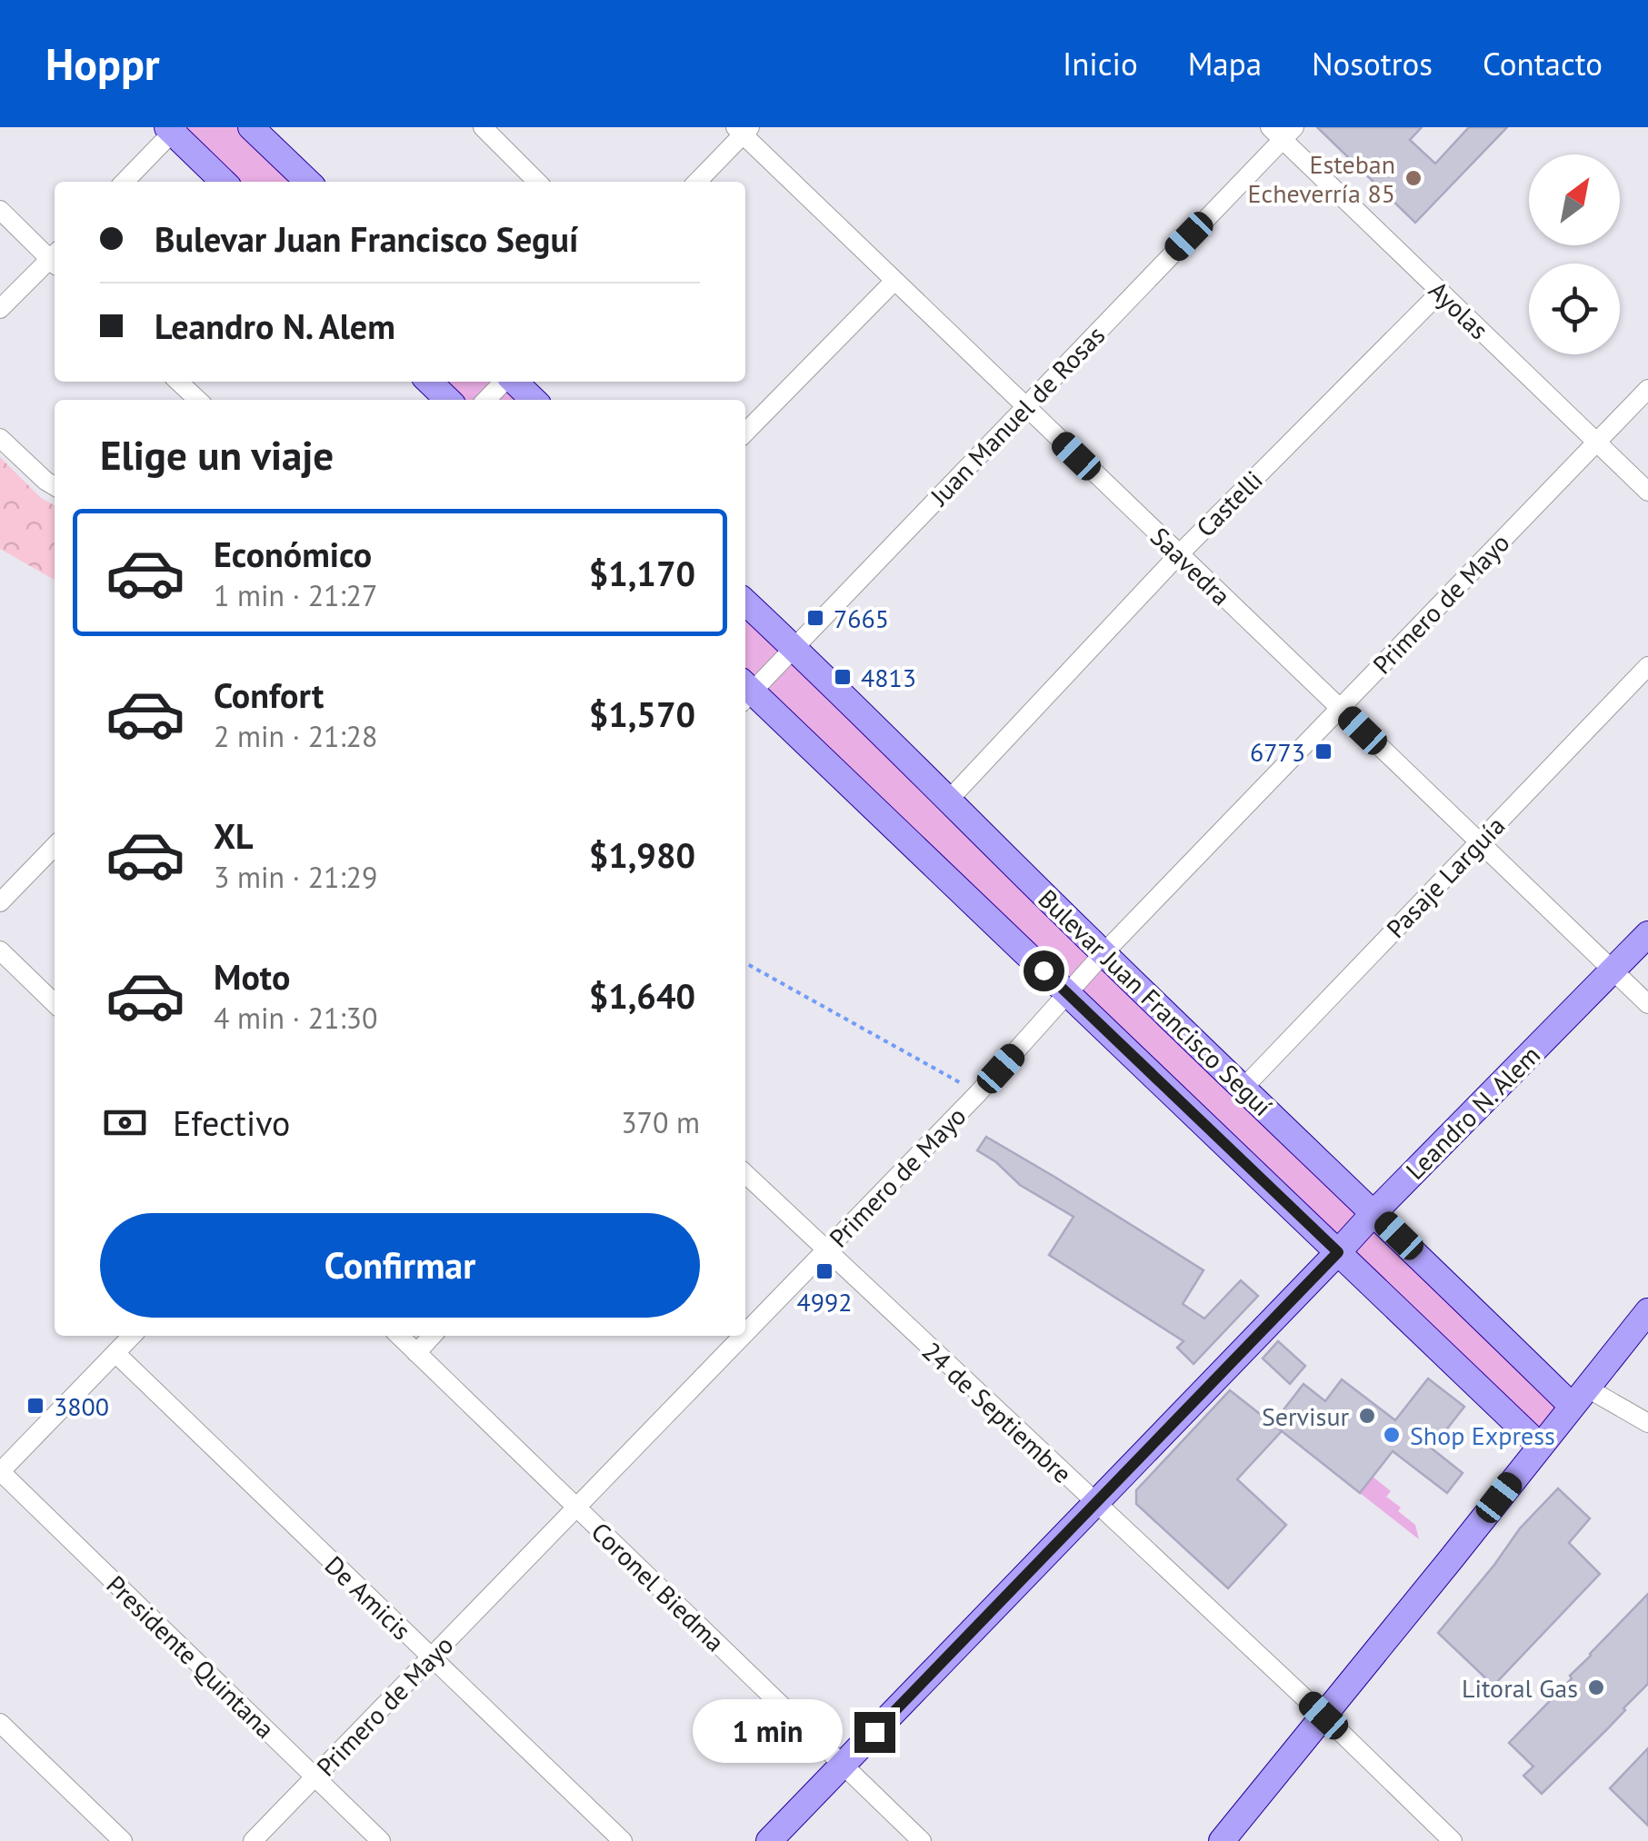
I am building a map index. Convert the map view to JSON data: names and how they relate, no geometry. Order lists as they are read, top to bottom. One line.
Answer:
{"streets":{"main road":["Bulevar Juan Francisco Seguí","Leandro N. Alem"],"street":["Ayolas","Juan Manuel de Rosas","Castelli","Saavedra","Primero de Mayo","Pasaje Larguía","24 de Septiembre","Coronel Biedma","De Amicis","Presidente Quintana"]},"crossings":[["Ayolas","Juan Manuel de Rosas"],["Ayolas","Castelli"],["Ayolas","Primero de Mayo"],["Juan Manuel de Rosas","Saavedra"],["Juan Manuel de Rosas","Bulevar Juan Francisco Seguí"],["Castelli","Saavedra"],["Castelli","Bulevar Juan Francisco Seguí"],["Saavedra","Primero de Mayo"],["Saavedra","Pasaje Larguía"],["Saavedra","Leandro N. Alem"],["Primero de Mayo","Bulevar Juan Francisco Seguí"],["Primero de Mayo","24 de Septiembre"],["Primero de Mayo","Coronel Biedma"],["Primero de Mayo","De Amicis"],["Primero de Mayo","Presidente Quintana"],["Pasaje Larguía","Bulevar Juan Francisco Seguí"],["Bulevar Juan Francisco Seguí","Leandro N. Alem"],["Leandro N. Alem","24 de Septiembre"],["Leandro N. Alem","Coronel Biedma"]],"places":{"other":["Esteban Echeverría 85","Servisur","Shop Express","Litoral Gas"],"transit":["7665","4813","6773","4992","3800"]},"north":"top right","page":{"header":"Hoppr","nav":["Inicio","Mapa","Nosotros","Contacto"],"banner":["Bulevar Juan Francisco Seguí","Leandro N. Alem"],"heading":"Elige un viaje","list":[{"name":"Económico","note":"1 min · 21:27","value":"$1,170"},{"name":"Confort","note":"2 min · 21:28","value":"$1,570"},{"name":"XL","note":"3 min · 21:29","value":"$1,980"},{"name":"Moto","note":"4 min · 21:30","value":"$1,640"}],"pay":["Efectivo","370 m"],"buttons":"Confirmar","bubble":"1 min"}}
